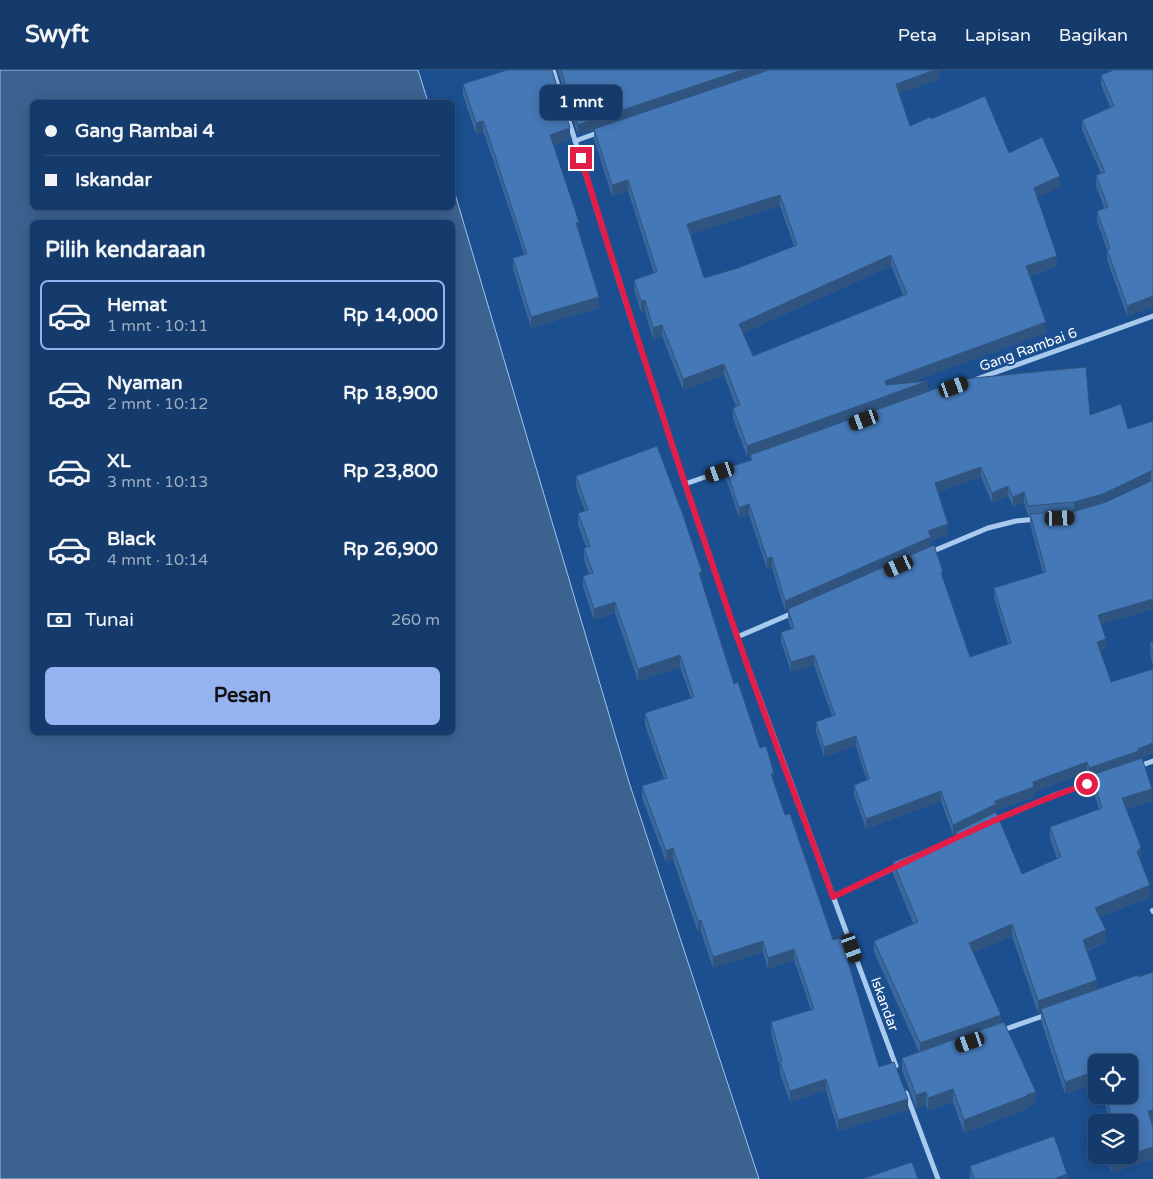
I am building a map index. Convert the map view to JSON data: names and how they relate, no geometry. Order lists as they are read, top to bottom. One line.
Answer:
{"streets":{"street":["Gang Rambai 6","Iskandar"]},"page":{"header":"Swyft","nav":["Peta","Lapisan","Bagikan"],"bubble":"1 mnt","banner":["Gang Rambai 4","Iskandar"],"heading":"Pilih kendaraan","list":[{"name":"Hemat","note":"1 mnt · 10:11","value":"Rp 14,000"},{"name":"Nyaman","note":"2 mnt · 10:12","value":"Rp 18,900"},{"name":"XL","note":"3 mnt · 10:13","value":"Rp 23,800"},{"name":"Black","note":"4 mnt · 10:14","value":"Rp 26,900"}],"pay":["Tunai","260 m"],"buttons":"Pesan"}}
